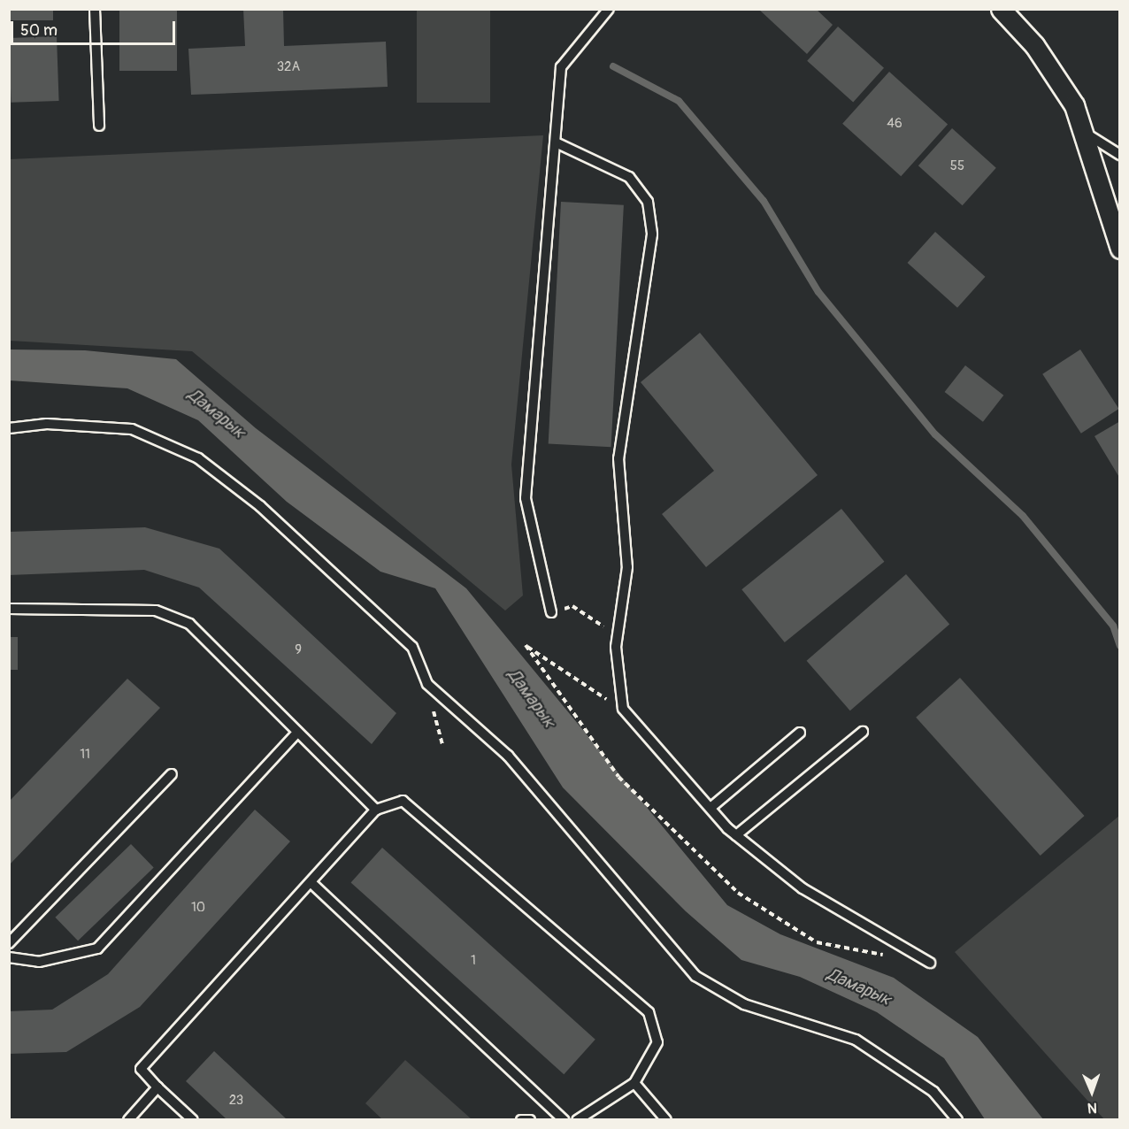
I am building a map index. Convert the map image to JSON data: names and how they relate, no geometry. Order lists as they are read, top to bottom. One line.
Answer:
{"water":["Дамарык"],"house_numbers":["32A","46","55","9","11","10","1","23"],"scale_bar":"50 m","north":"bottom"}
